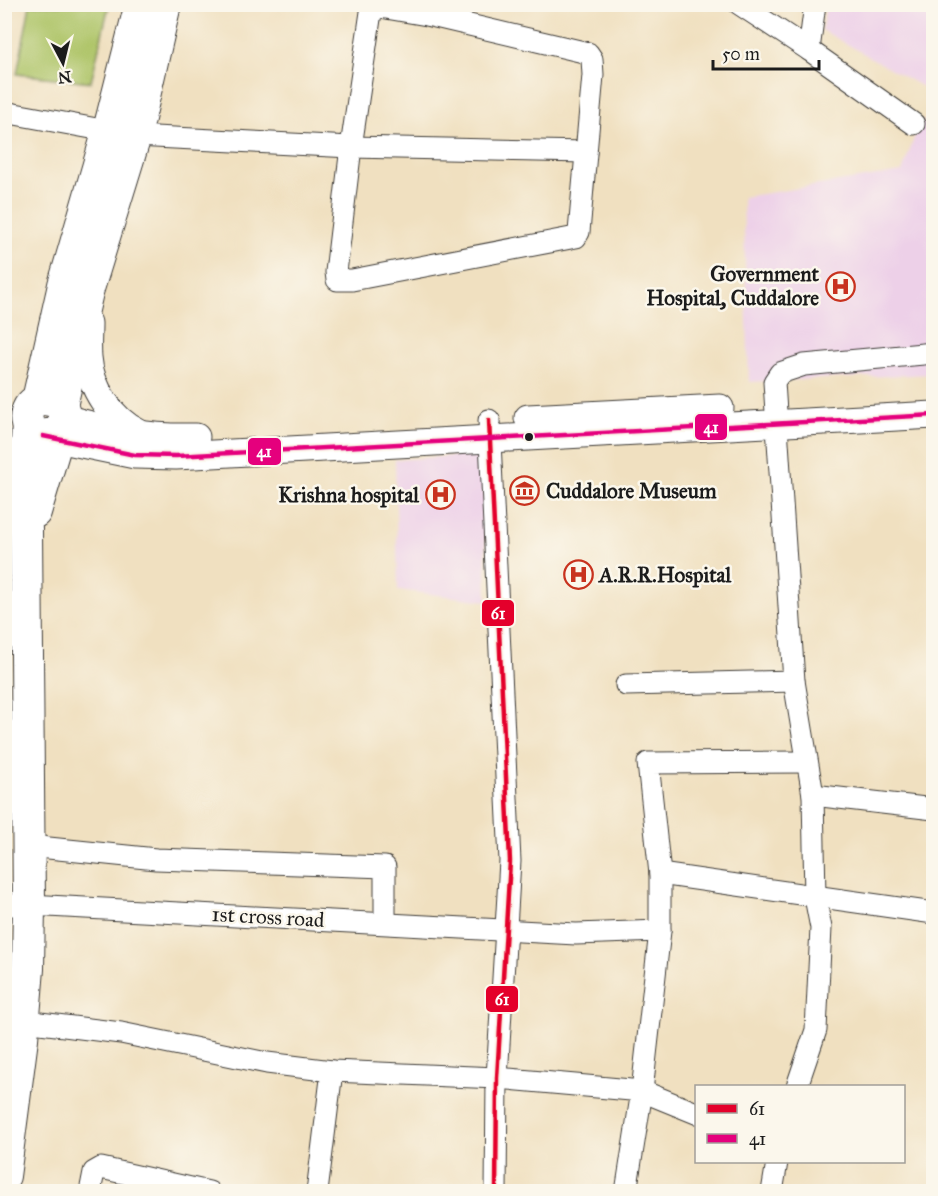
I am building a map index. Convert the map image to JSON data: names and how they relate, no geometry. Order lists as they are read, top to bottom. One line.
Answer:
{"streets":{"street":["1st cross road"]},"places":{"hospital":["Government Hospital, Cuddalore","Krishna hospital","A.R.R.Hospital"],"museum":["Cuddalore Museum"]},"lines":["transit line 41","transit line 61"],"legend":["61","41"],"scale_bar":"50 m","north":"bottom"}
